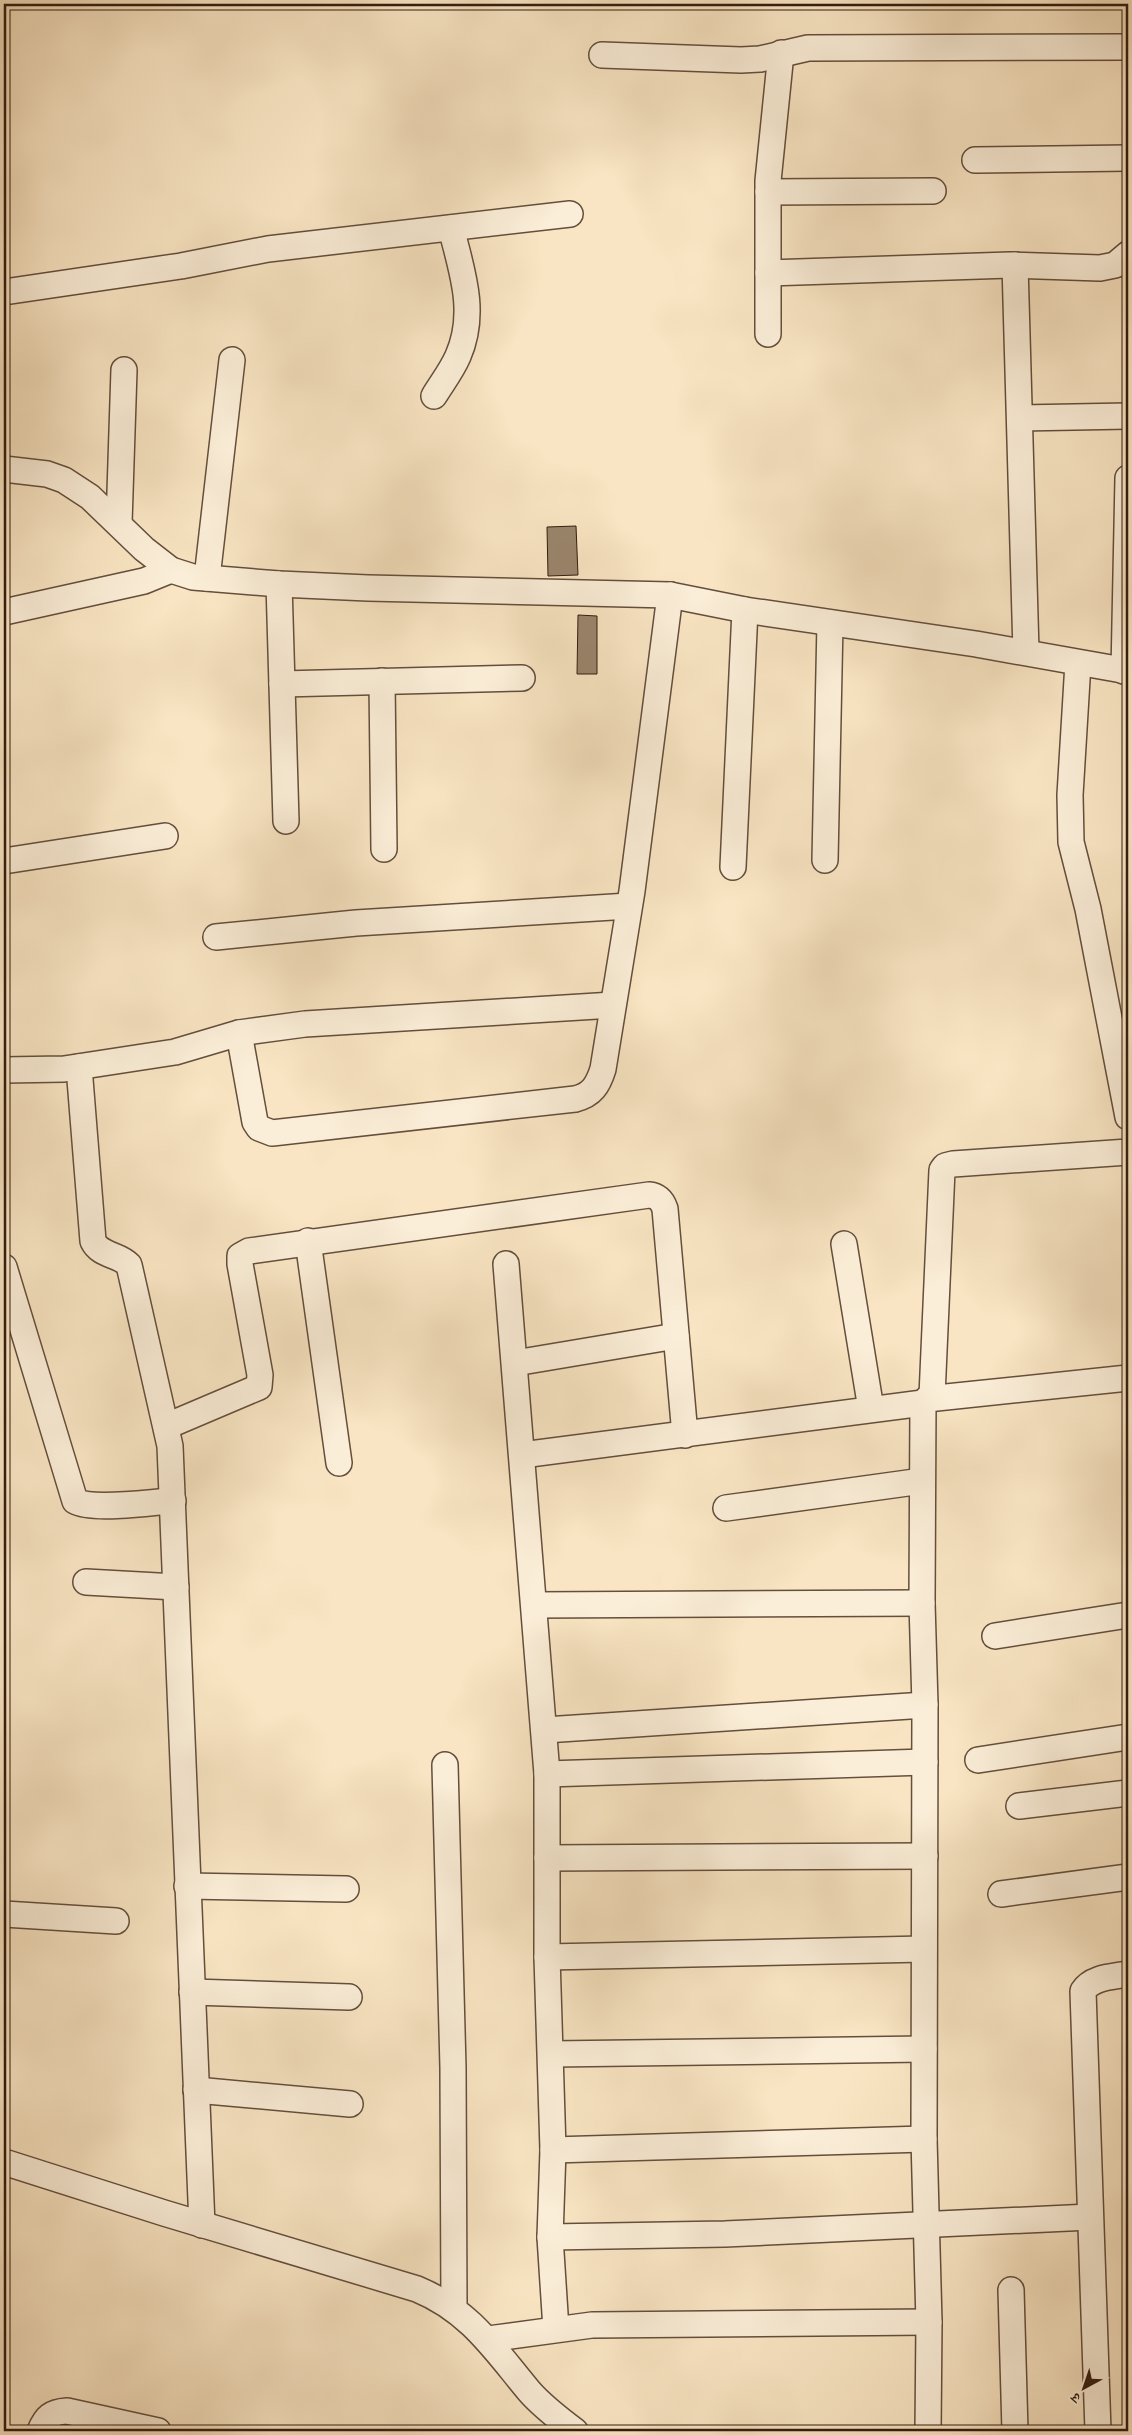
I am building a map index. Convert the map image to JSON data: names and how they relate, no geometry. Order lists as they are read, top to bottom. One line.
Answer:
{"north":"bottom left"}
